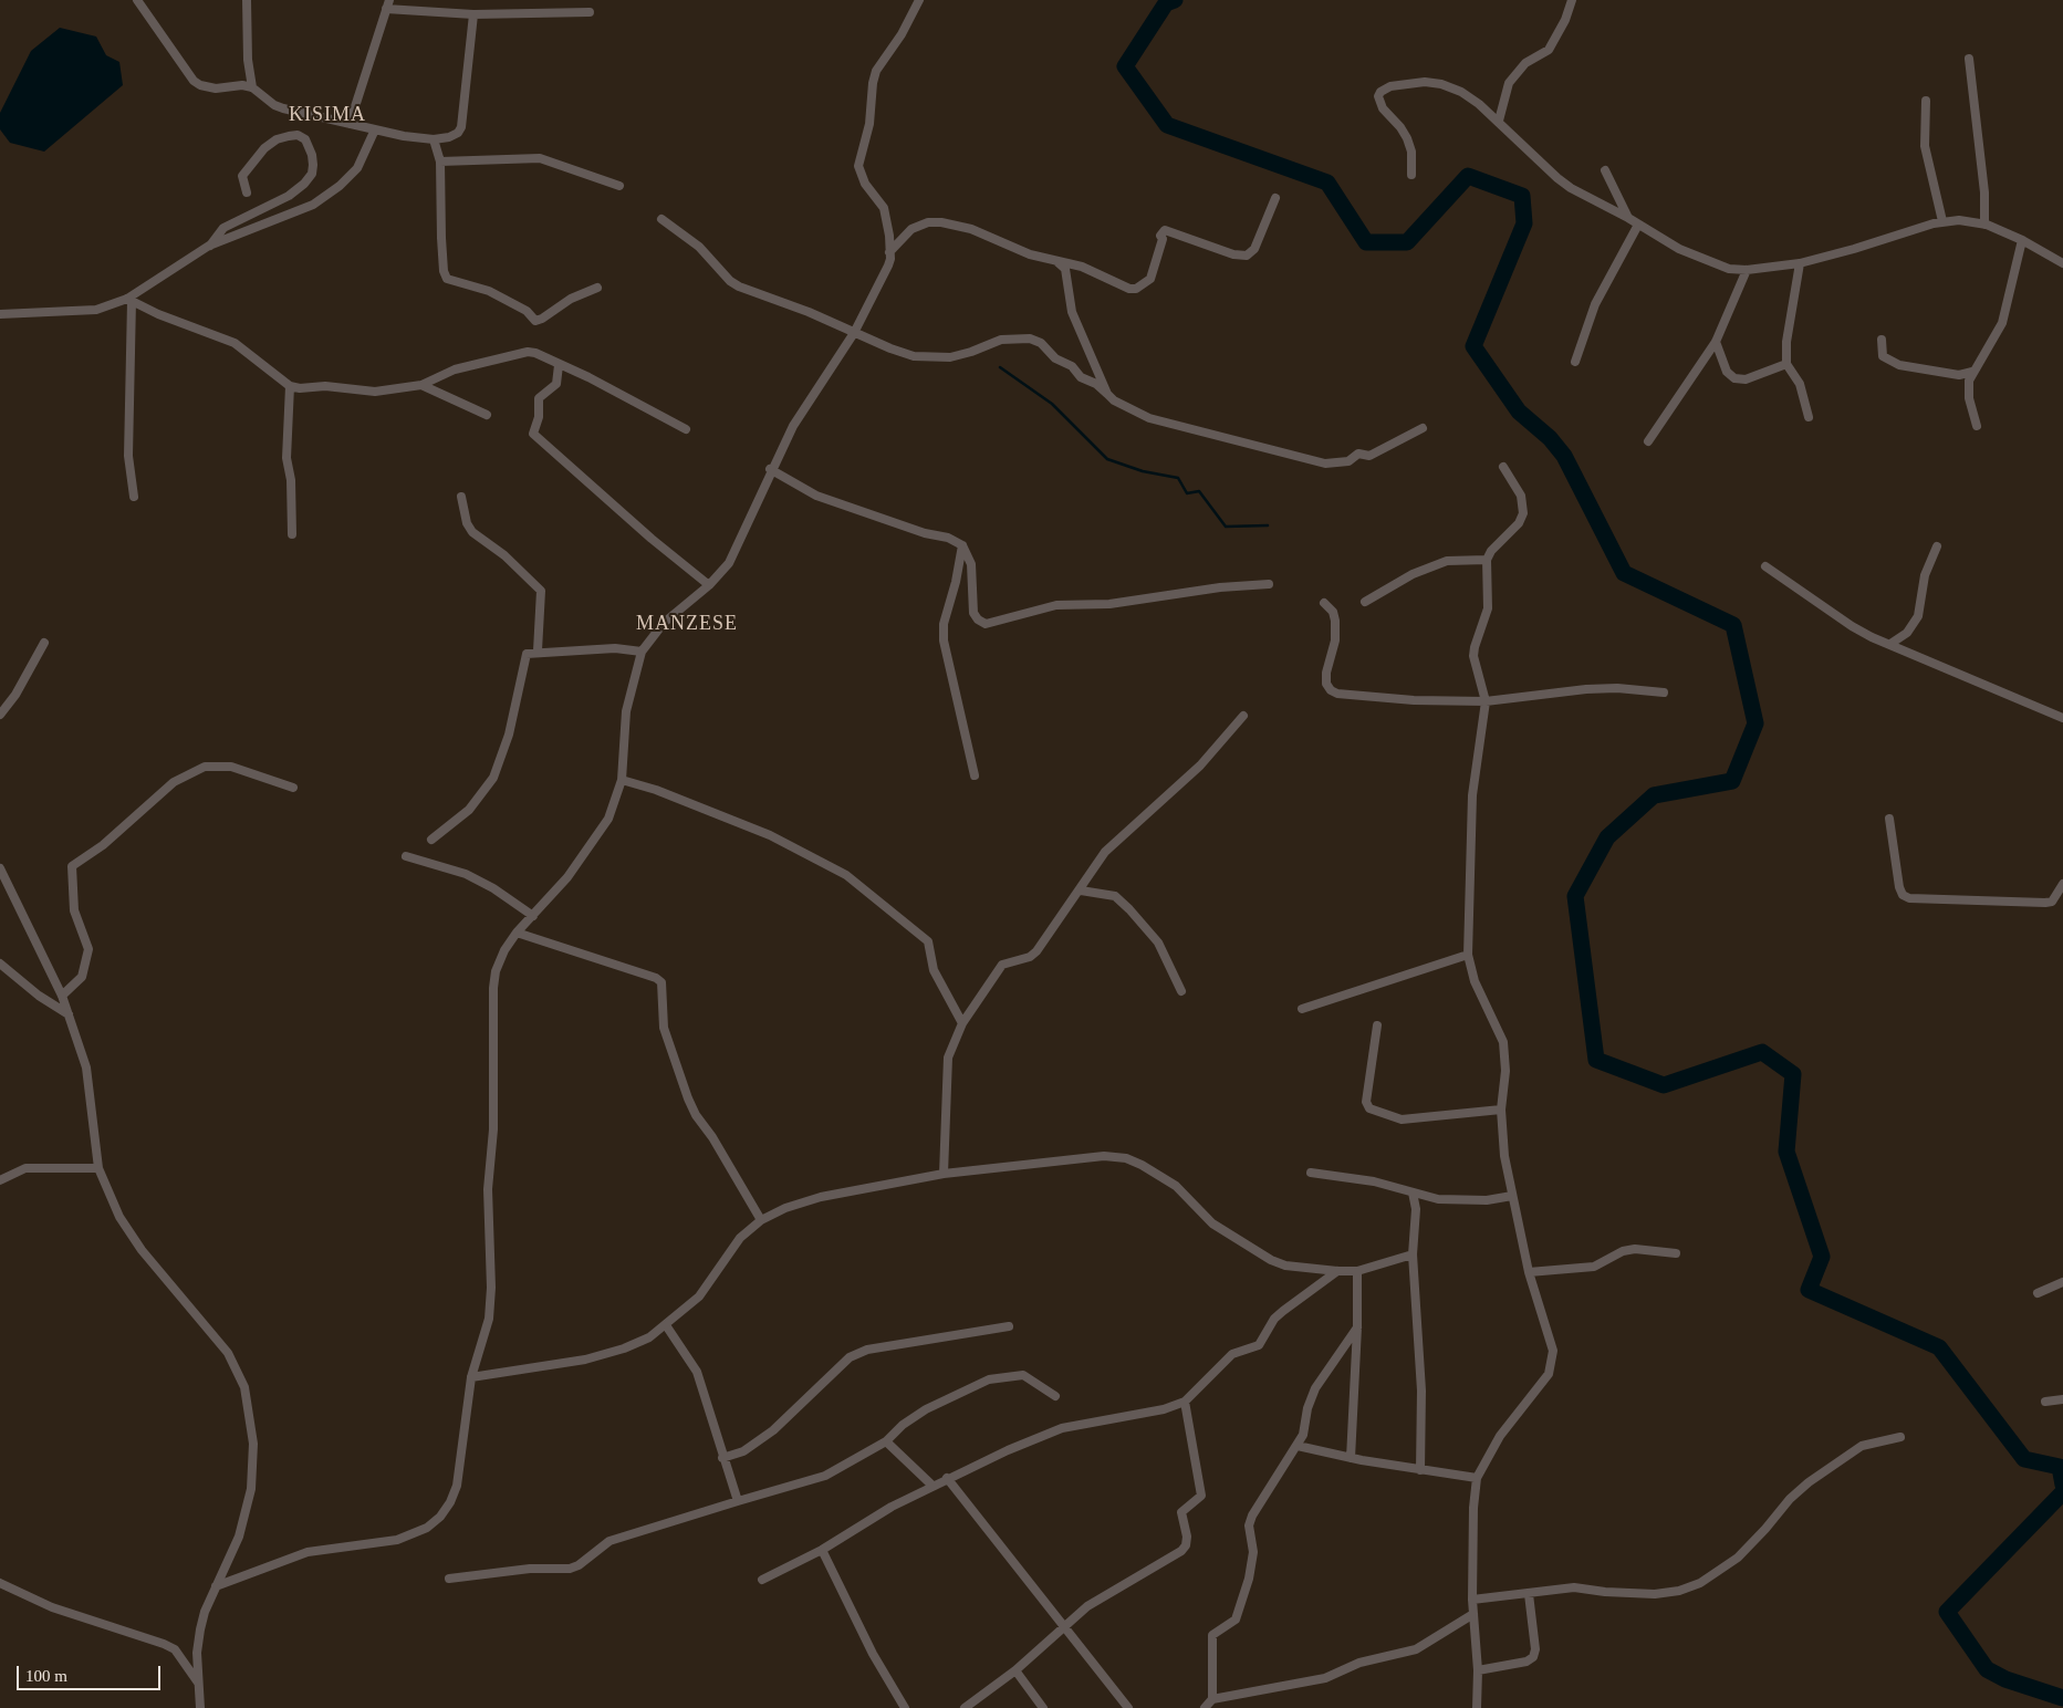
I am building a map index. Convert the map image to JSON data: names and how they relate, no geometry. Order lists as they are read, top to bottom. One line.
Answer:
{"districts":["KISIMA","MANZESE"],"scale_bar":"100 m"}
